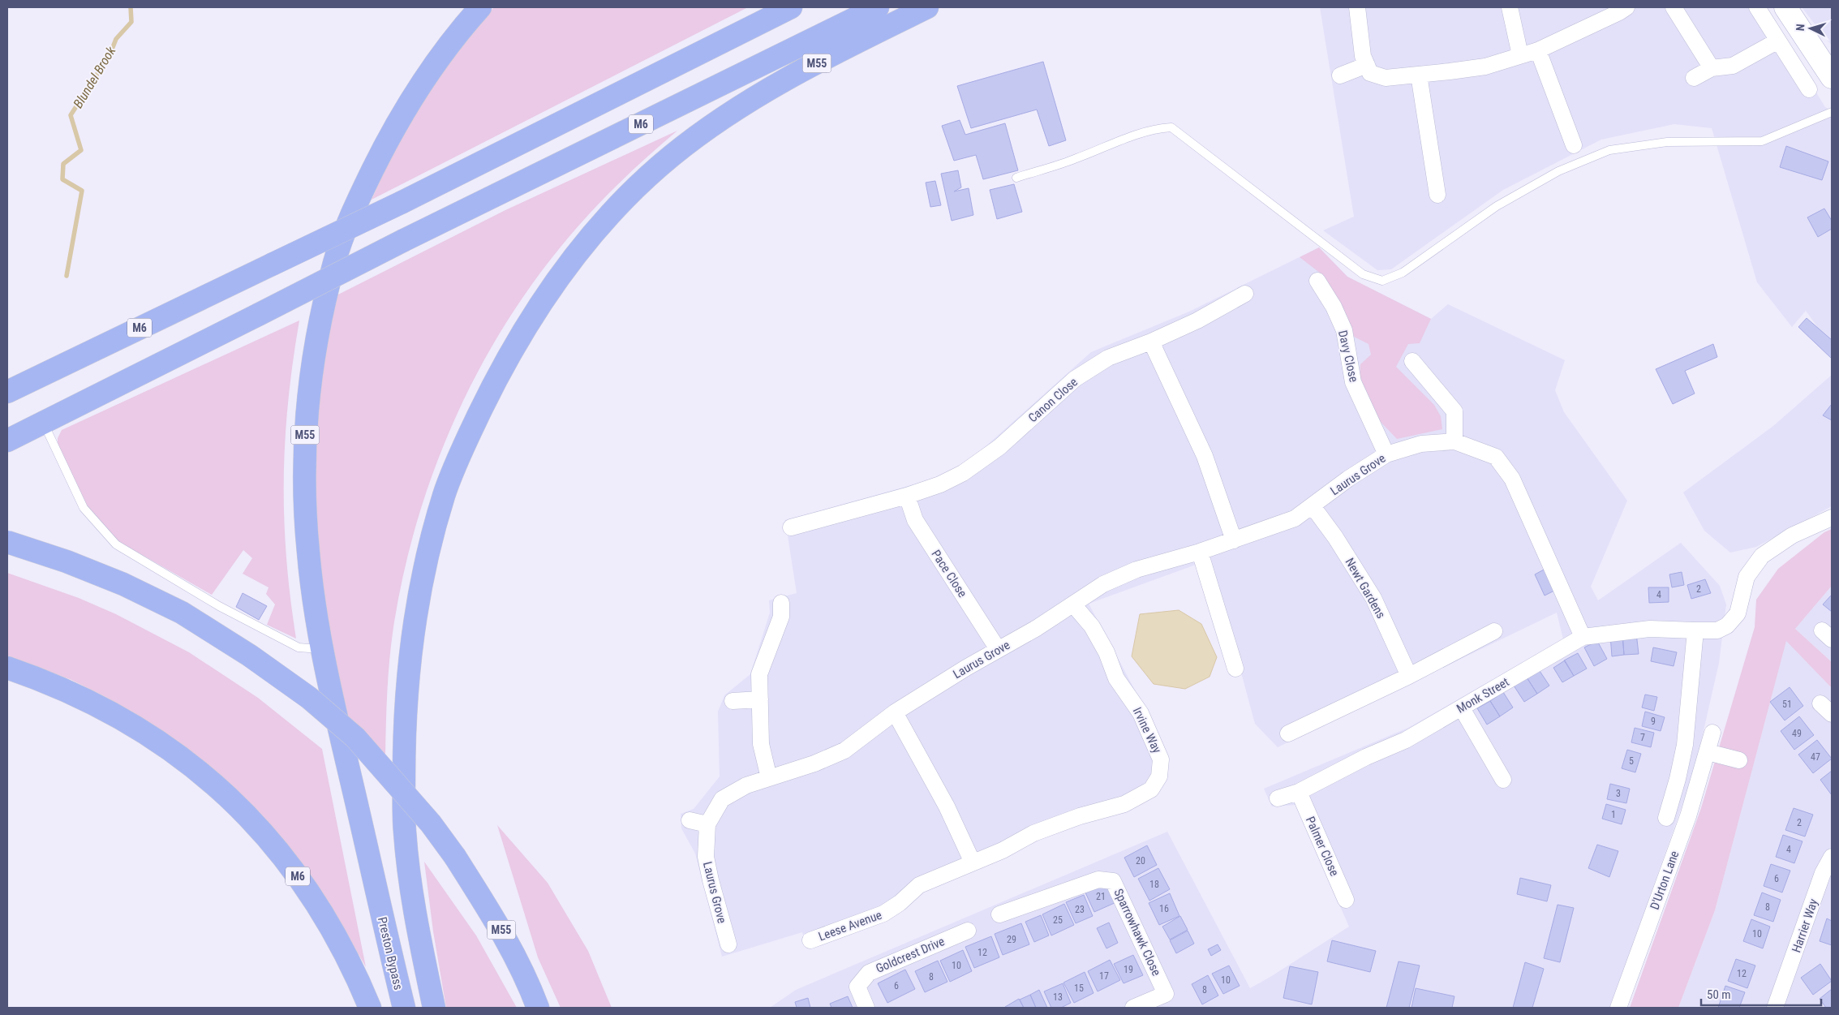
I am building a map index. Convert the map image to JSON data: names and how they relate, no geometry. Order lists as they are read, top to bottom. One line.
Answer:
{"streets":{"highway":["M55","M6","Preston Bypass"],"street":["Davy Close","Canon Close","Laurus Grove","Pace Close","Newt Gardens","Monk Street","Irvine Way","Palmer Close","D'Urton Lane","Leese Avenue","Harrier Way","Sparrowhawk Close","Goldcrest Drive"]},"crossings":[["M55","Preston Bypass"],["Davy Close","Laurus Grove"],["Canon Close","Pace Close"],["Laurus Grove","Pace Close"],["Laurus Grove","Newt Gardens"],["Laurus Grove","Monk Street"],["Laurus Grove","Irvine Way"],["Monk Street","Palmer Close"],["Irvine Way","Leese Avenue"]],"water":["Blundel Brook"],"house_numbers":["2","4","51","9","49","7","47","5","3","1","2","4","20","6","18","21","8","16","23","25","10","29","12","10","19","12","17","8","10","6","15","8","13"],"scale_bar":"50 m","north":"left"}
